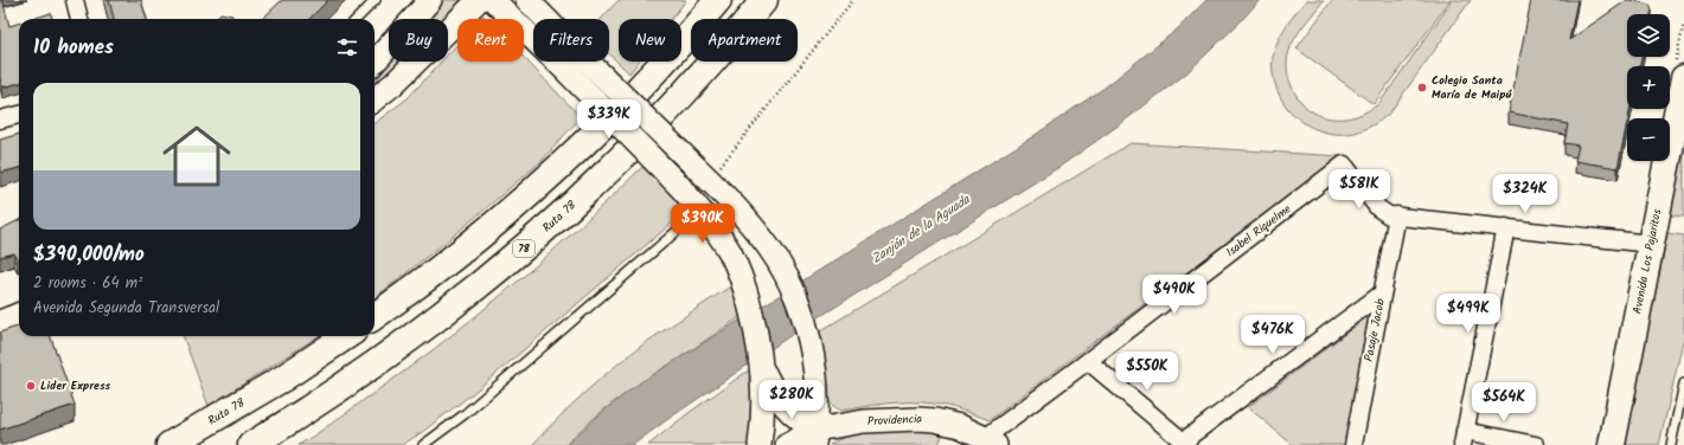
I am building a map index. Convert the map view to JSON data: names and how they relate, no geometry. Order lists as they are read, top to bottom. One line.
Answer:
{"streets":{"main road":["Ruta 78","78","Avenida Los Pajaritos","Providencia"],"street":["Isabel Riquelme","Pasaje Jacob"]},"crossings":[["Isabel Riquelme","Pasaje Jacob"],["Isabel Riquelme","Providencia"]],"water":["Zanjón de la Aguada"],"places":["Colegio Santa María de Maipú","Lider Express"],"page":{"map_buttons":["+","−"],"chip":["Buy","Rent","Filters","New","Apartment"],"heading":"10 homes","list":[{"name":"$390,000/mo","note":"2 rooms · 64 m² · Avenida Segunda Transversal"}],"price":["$339K","$581K","$324K","$390K","$490K","$499K","$476K","$550K","$280K","$564K"]}}
